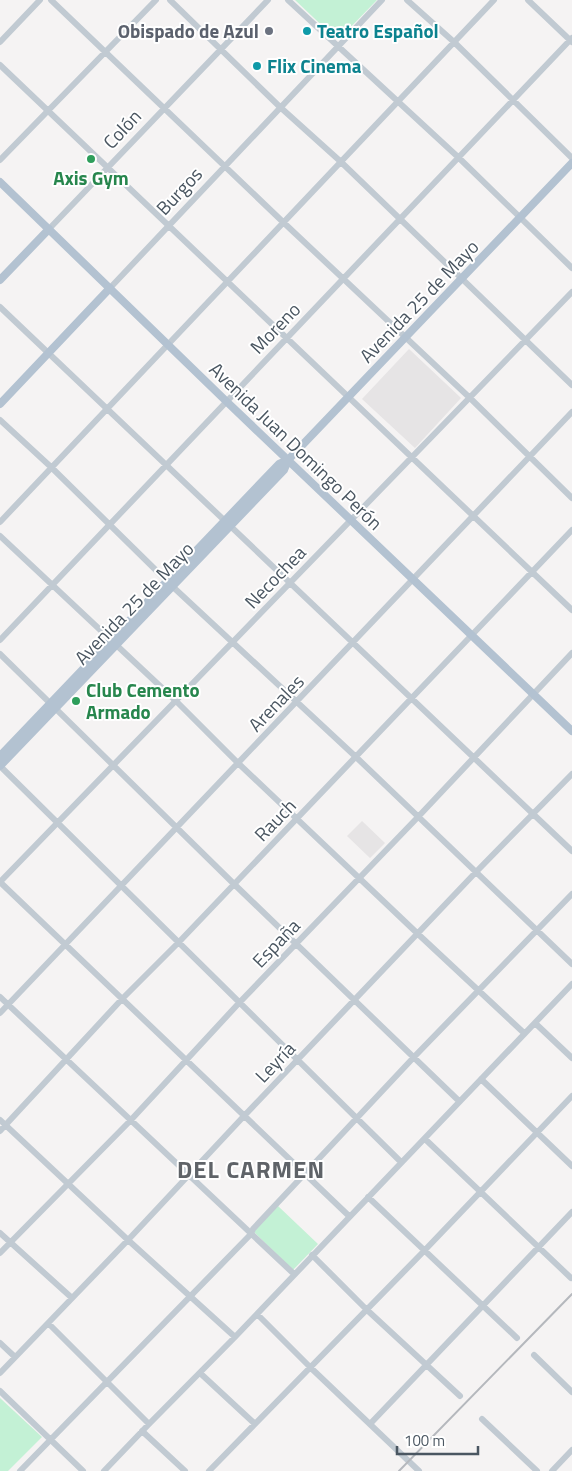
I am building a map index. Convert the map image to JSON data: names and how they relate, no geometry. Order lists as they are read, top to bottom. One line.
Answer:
{"streets":{"main road":["Colón","Burgos","Avenida 25 de Mayo","Avenida Juan Domingo Perón"],"street":["Moreno","Necochea","Arenales","Rauch","España","Leyría"]},"crossings":[["Colón","Avenida Juan Domingo Perón"],["Burgos","Avenida Juan Domingo Perón"],["Avenida 25 de Mayo","Avenida Juan Domingo Perón"],["Moreno","Avenida Juan Domingo Perón"],["Avenida Juan Domingo Perón","Necochea"],["Avenida Juan Domingo Perón","Arenales"],["Avenida Juan Domingo Perón","Rauch"],["Avenida Juan Domingo Perón","España"]],"districts":["DEL CARMEN"],"places":["Obispado de Azul","Teatro Español","Flix Cinema","Axis Gym","Club Cemento Armado"],"scale_bar":"100 m"}
